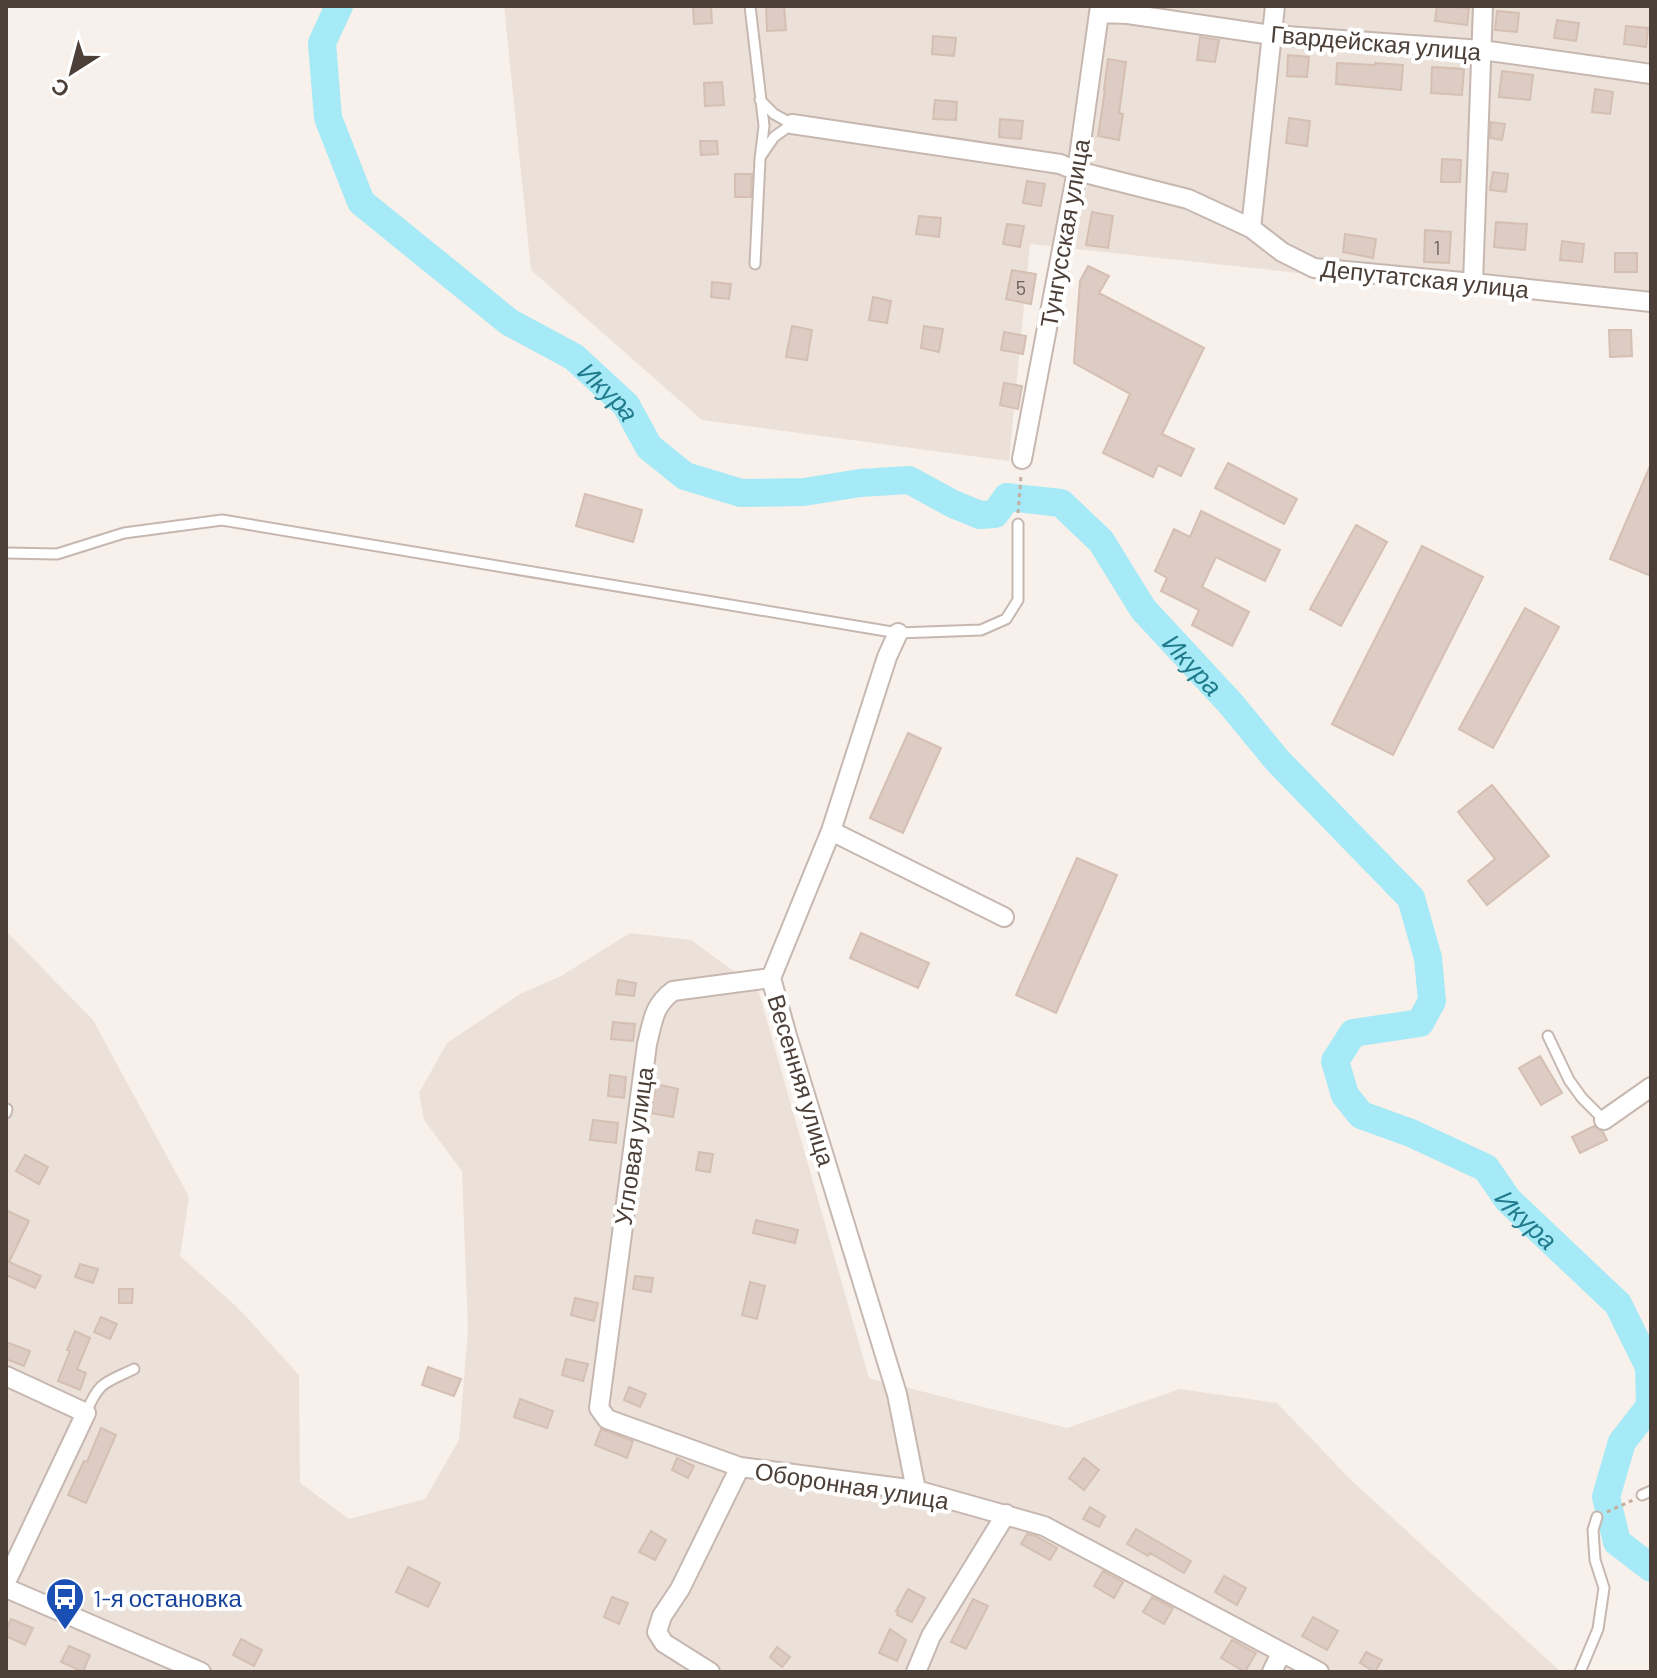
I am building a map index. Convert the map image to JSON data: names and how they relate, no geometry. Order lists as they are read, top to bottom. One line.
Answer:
{"streets":{"street":["Гвардейская улица","Тунгусская улица","Депутатская улица","Весенняя улица","Угловая улица","Оборонная улица"]},"crossings":[["Гвардейская улица","Тунгусская улица"],["Тунгусская улица","Депутатская улица"],["Весенняя улица","Угловая улица"],["Весенняя улица","Оборонная улица"],["Угловая улица","Оборонная улица"]],"water":["Икура"],"places":{"bus stop":["1-я остановка"]},"house_numbers":["1","5"],"north":"bottom left"}
